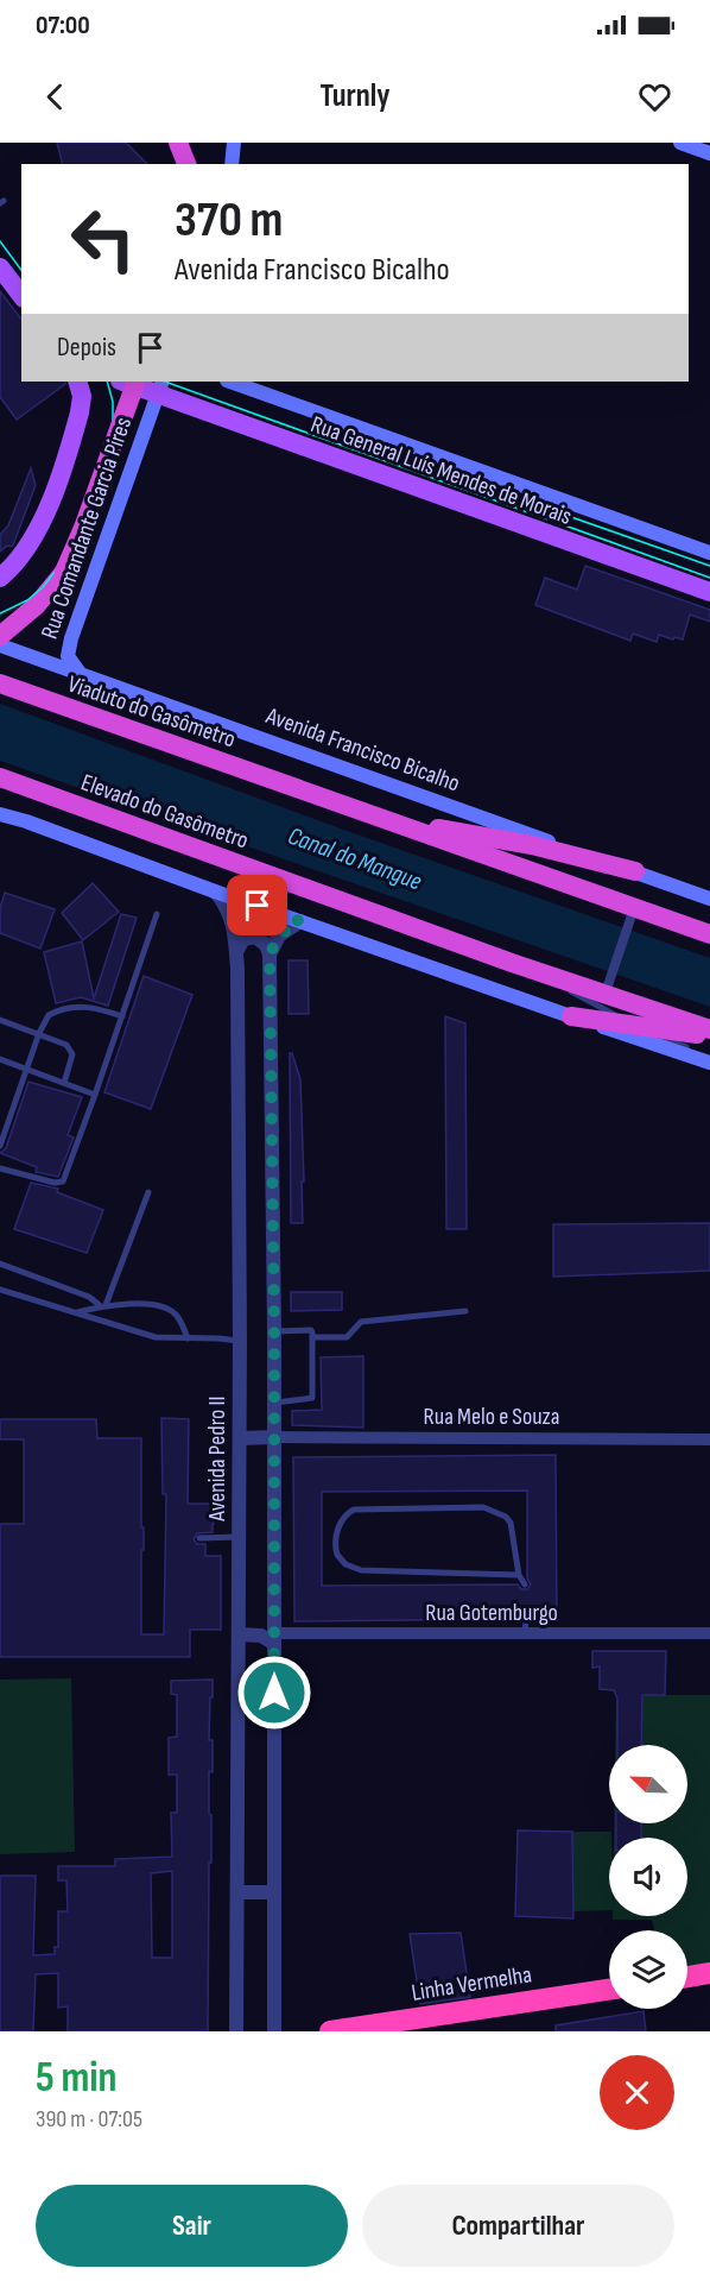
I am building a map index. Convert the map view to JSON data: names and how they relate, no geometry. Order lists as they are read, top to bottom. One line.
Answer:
{"streets":{"highway":["Viaduto do Gasômetro","Elevado do Gasômetro","Linha Vermelha"],"main road":["Rua General Luís Mendes de Morais","Rua Comandante Garcia Pires","Avenida Francisco Bicalho"],"street":["Rua Melo e Souza","Avenida Pedro II","Rua Gotemburgo"]},"crossings":[["Rua General Luís Mendes de Morais","Rua Comandante Garcia Pires"],["Rua Comandante Garcia Pires","Avenida Francisco Bicalho"]],"water":["Canal do Mangue"],"north":"top left","page":{"status":"07:00","header":"Turnly","turn":["370 m","Avenida Francisco Bicalho"],"then":"Depois","heading":["5 min","390 m · 07:05"],"buttons":["Sair","Compartilhar"]}}
